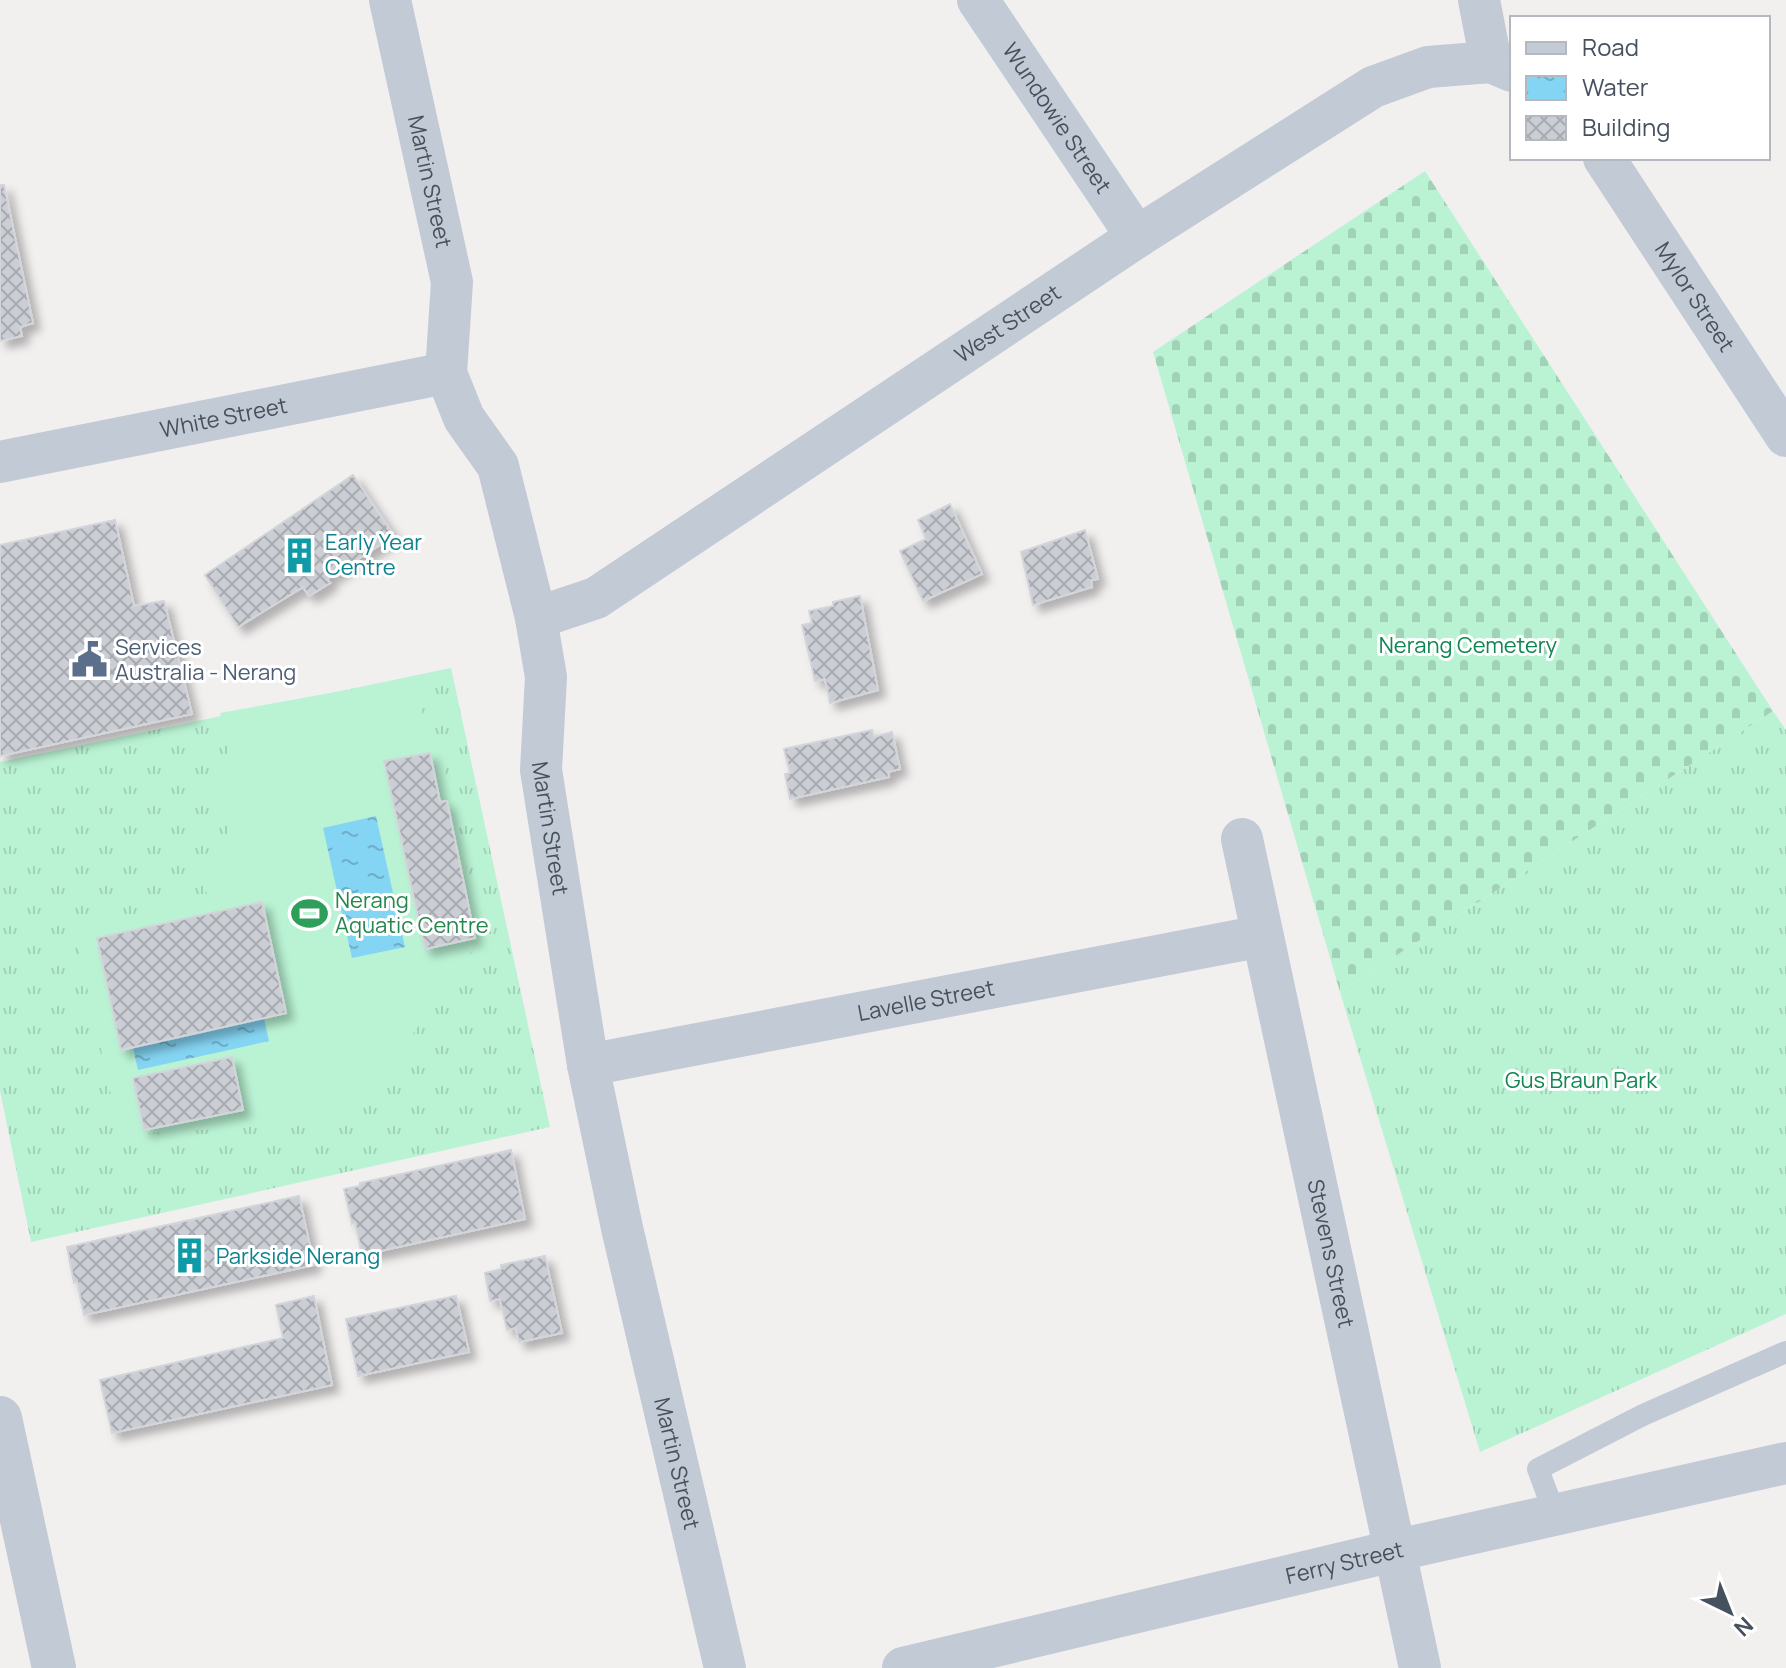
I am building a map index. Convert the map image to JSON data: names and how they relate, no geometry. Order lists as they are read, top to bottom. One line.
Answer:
{"streets":{"street":["Wundowie Street","Martin Street","Mylor Street","West Street","White Street","Lavelle Street","Stevens Street","Ferry Street"]},"crossings":[["Wundowie Street","West Street"],["Martin Street","West Street"],["Martin Street","White Street"],["Martin Street","Lavelle Street"],["Lavelle Street","Stevens Street"],["Stevens Street","Ferry Street"]],"parks":["Nerang Cemetery","Gus Braun Park"],"places":{"building":["Early Year Centre","Parkside Nerang"],"public building":["Services Australia - Nerang"],"sports":["Nerang Aquatic Centre"]},"legend":["Road","Water","Building"],"north":"bottom right"}
